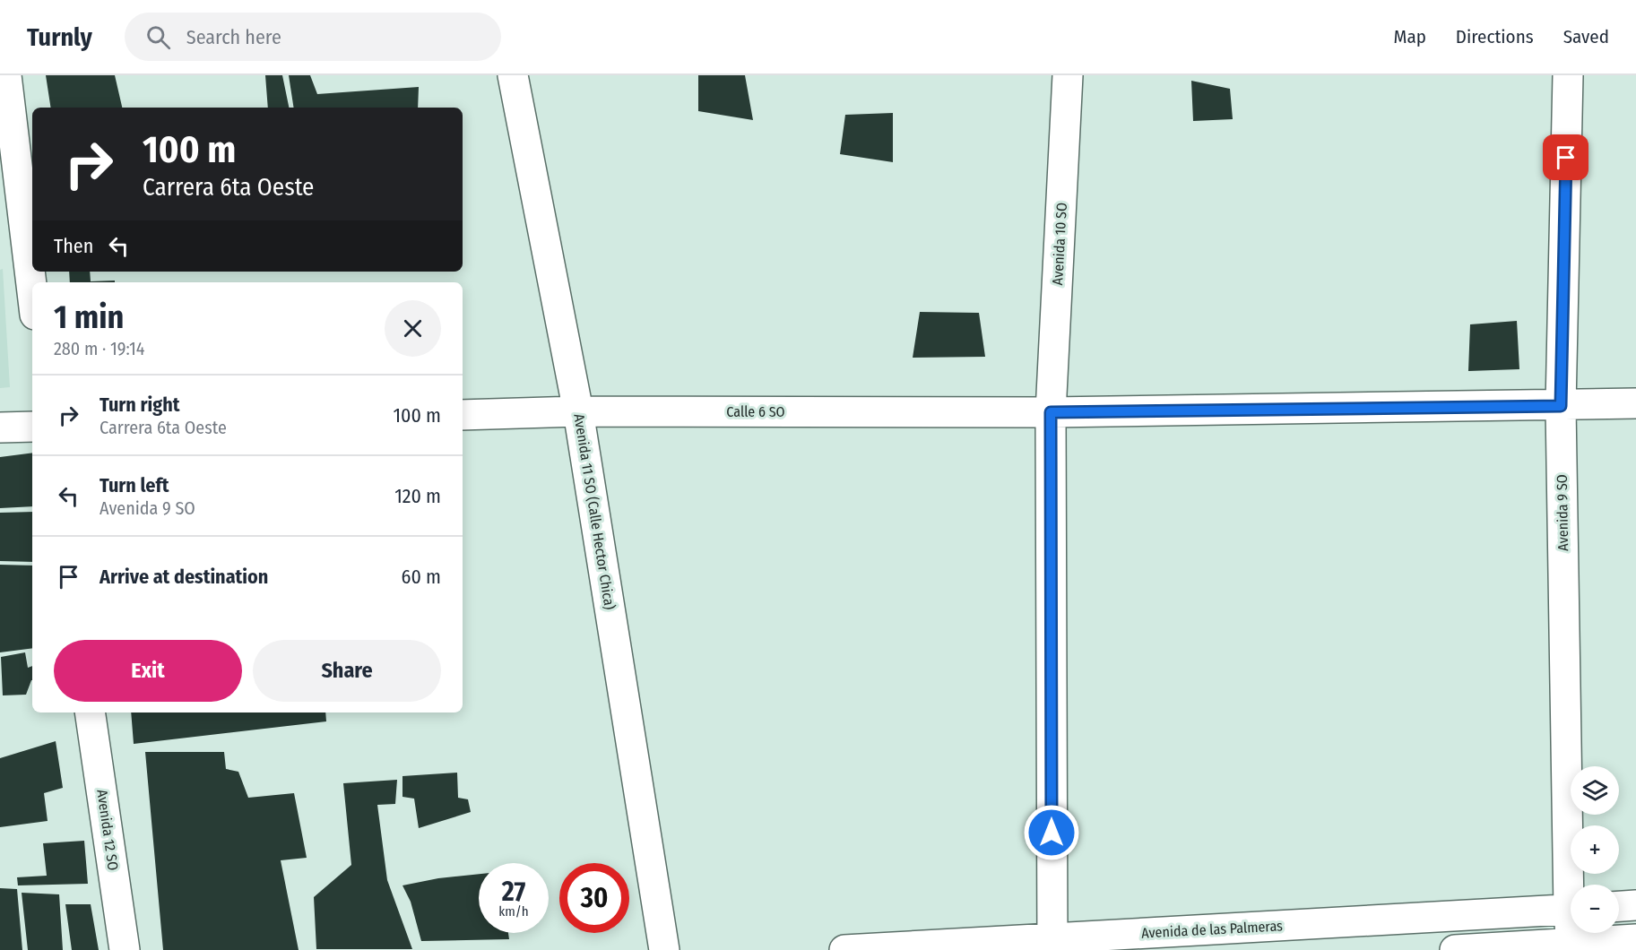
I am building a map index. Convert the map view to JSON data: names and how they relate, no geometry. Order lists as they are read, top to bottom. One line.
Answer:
{"streets":{"street":["Avenida 10 SO","Calle 6 SO","Avenida 11 SO (Calle Hector Chica)","Avenida 9 SO","Avenida 12 SO","Avenida de las Palmeras"]},"crossings":[["Avenida 10 SO","Calle 6 SO"],["Avenida 10 SO","Avenida de las Palmeras"],["Calle 6 SO","Avenida 11 SO (Calle Hector Chica)"],["Calle 6 SO","Avenida 9 SO"]],"page":{"header":"Turnly","search":"Search here","nav":["Map","Directions","Saved"],"turn":["100 m","Carrera 6ta Oeste"],"then":"Then","heading":["1 min","280 m · 19:14"],"list":[{"name":"Turn right","note":"Carrera 6ta Oeste","value":"100 m"},{"name":"Turn left","note":"Avenida 9 SO","value":"120 m"},{"name":"Arrive at destination","value":"60 m"}],"buttons":["Exit","Share"],"map_buttons":["+","−"],"speed":"27 km/h","limit":"30"}}
